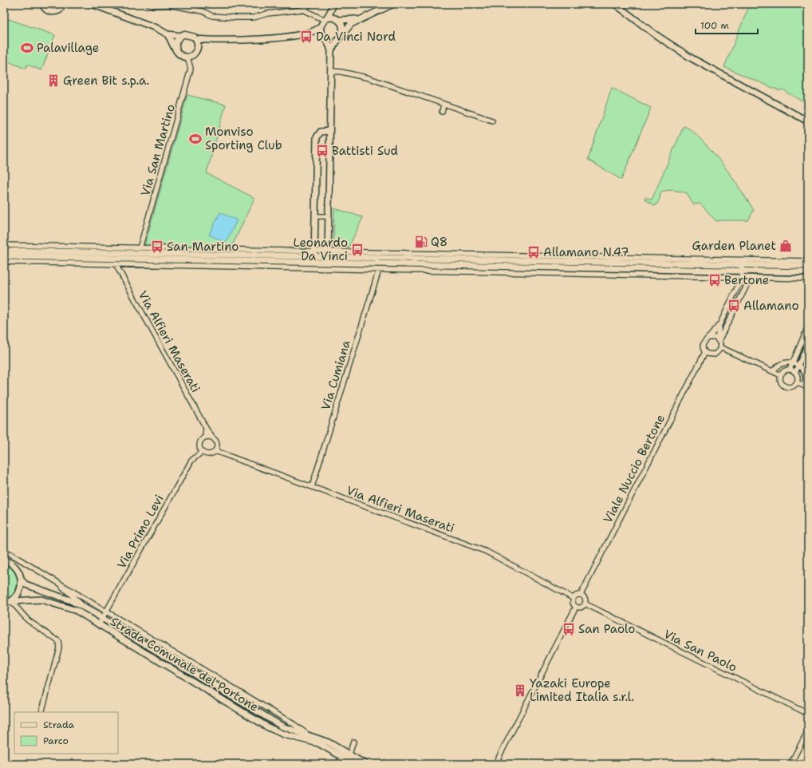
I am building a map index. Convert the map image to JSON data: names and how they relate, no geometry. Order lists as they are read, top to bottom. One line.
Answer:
{"streets":{"street":["Via San Martino","Via Alfieri Maserati","Via Cumiana","Viale Nuccio Bertone","Via Primo Levi","Via San Paolo","Strada Comunale del Portone"]},"crossings":[["Via Alfieri Maserati","Via Cumiana"],["Via Alfieri Maserati","Viale Nuccio Bertone"],["Via Alfieri Maserati","Via Primo Levi"],["Via Alfieri Maserati","Via San Paolo"],["Viale Nuccio Bertone","Via San Paolo"],["Via Primo Levi","Strada Comunale del Portone"]],"places":{"bus stop":["Da Vinci Nord","Battisti Sud","San Martino","Leonardo Da Vinci","Allamano N.47","Bertone","Allamano","San Paolo"],"sports":["Palavillage","Monviso Sporting Club"],"building":["Green Bit s.p.a.","Yazaki Europe Limited Italia s.r.l."],"fuel station":["Q8"],"shop":["Garden Planet"]},"legend":["Strada","Parco"],"scale_bar":"100 m"}
